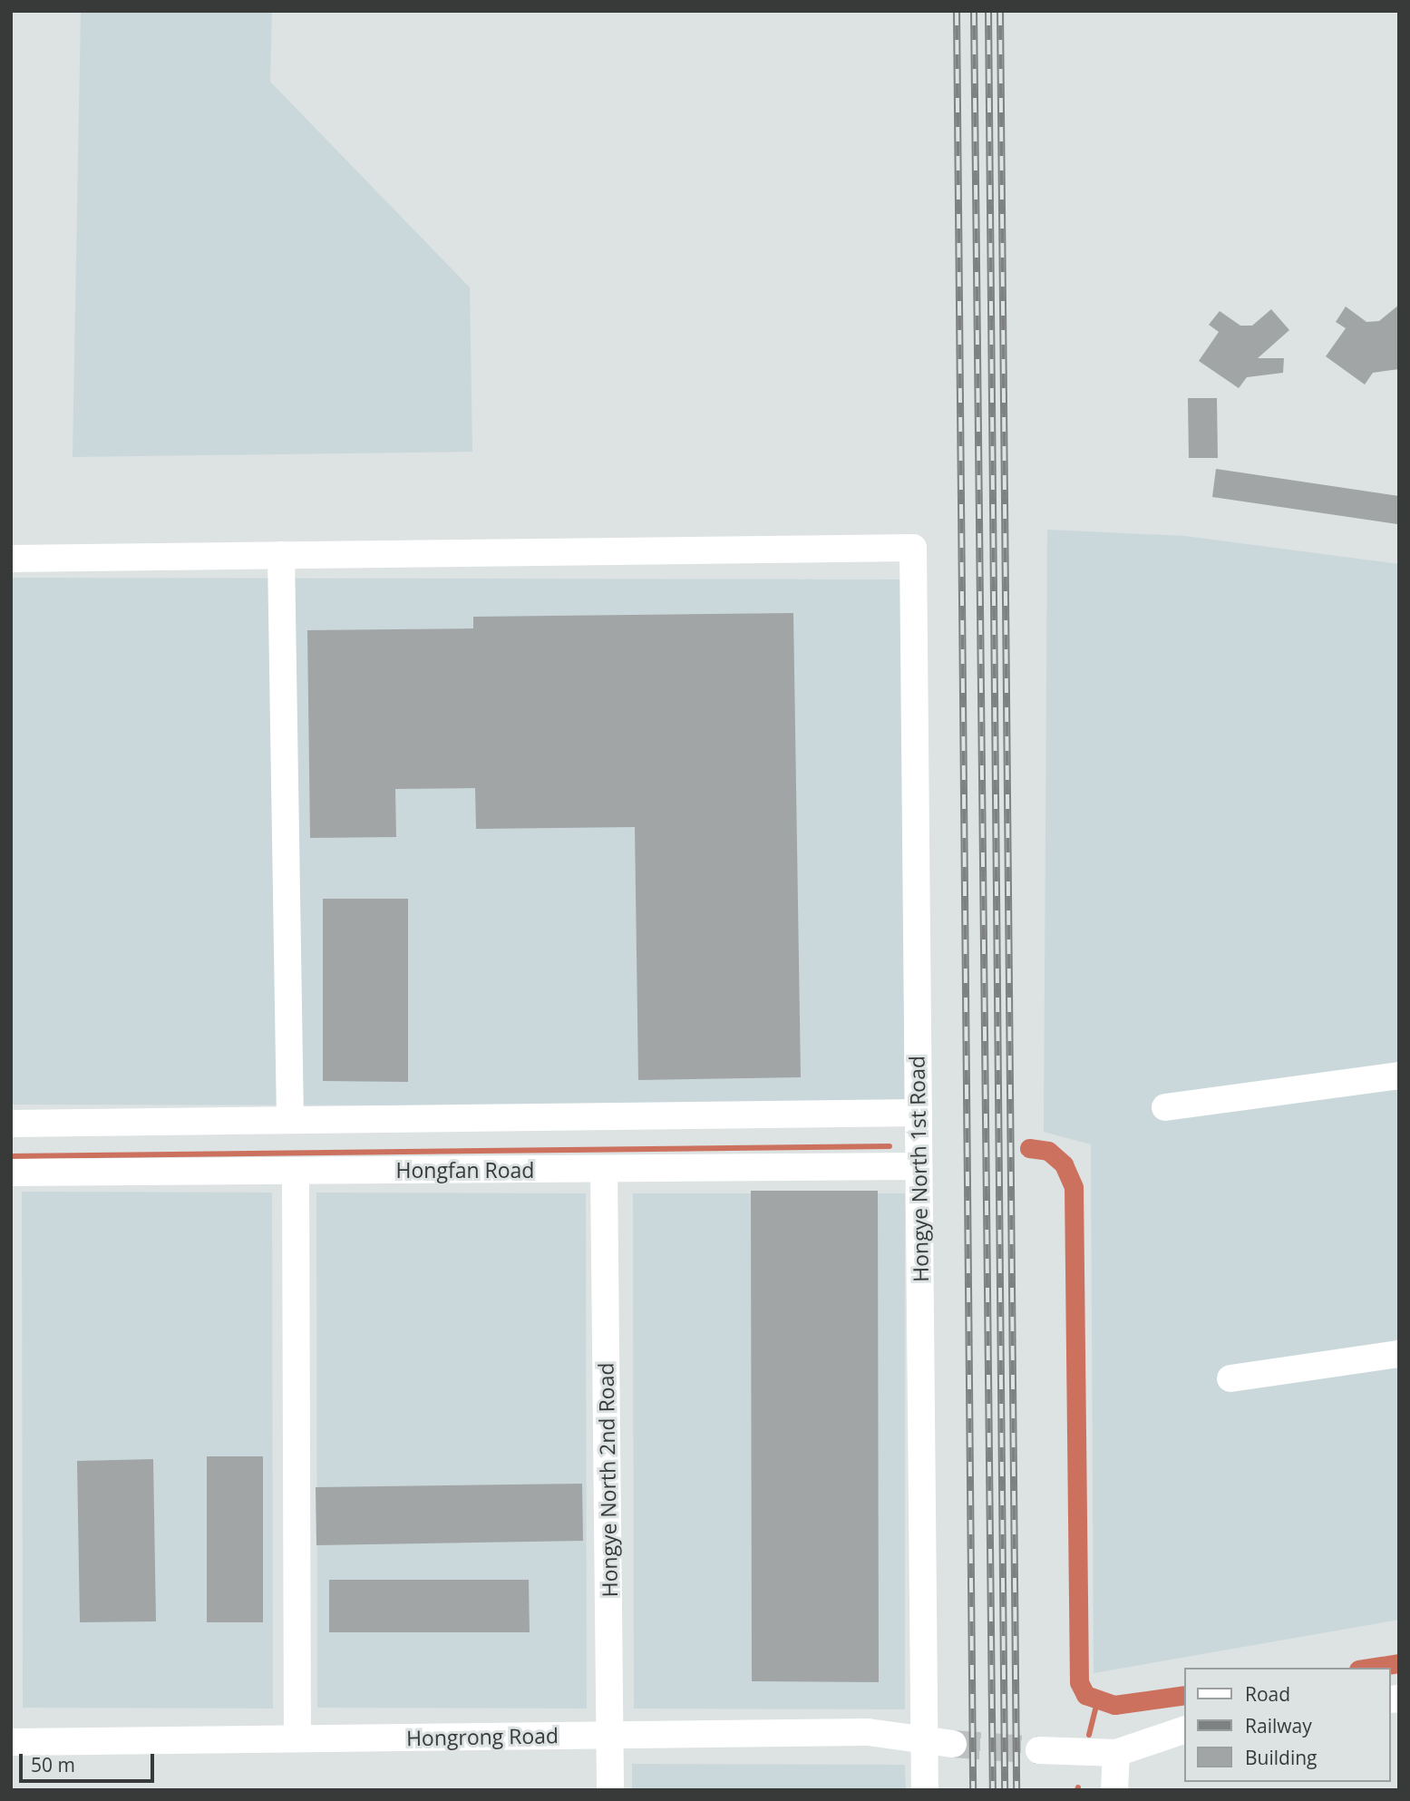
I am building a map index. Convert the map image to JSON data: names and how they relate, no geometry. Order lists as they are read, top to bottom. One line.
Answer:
{"streets":{"street":["Hongye North 1st Road","Hongfan Road","Hongye North 2nd Road","Hongrong Road"]},"crossings":[["Hongye North 1st Road","Hongfan Road"],["Hongye North 1st Road","Hongrong Road"],["Hongfan Road","Hongye North 2nd Road"],["Hongye North 2nd Road","Hongrong Road"]],"legend":["Road","Railway","Building"],"scale_bar":"50 m"}
